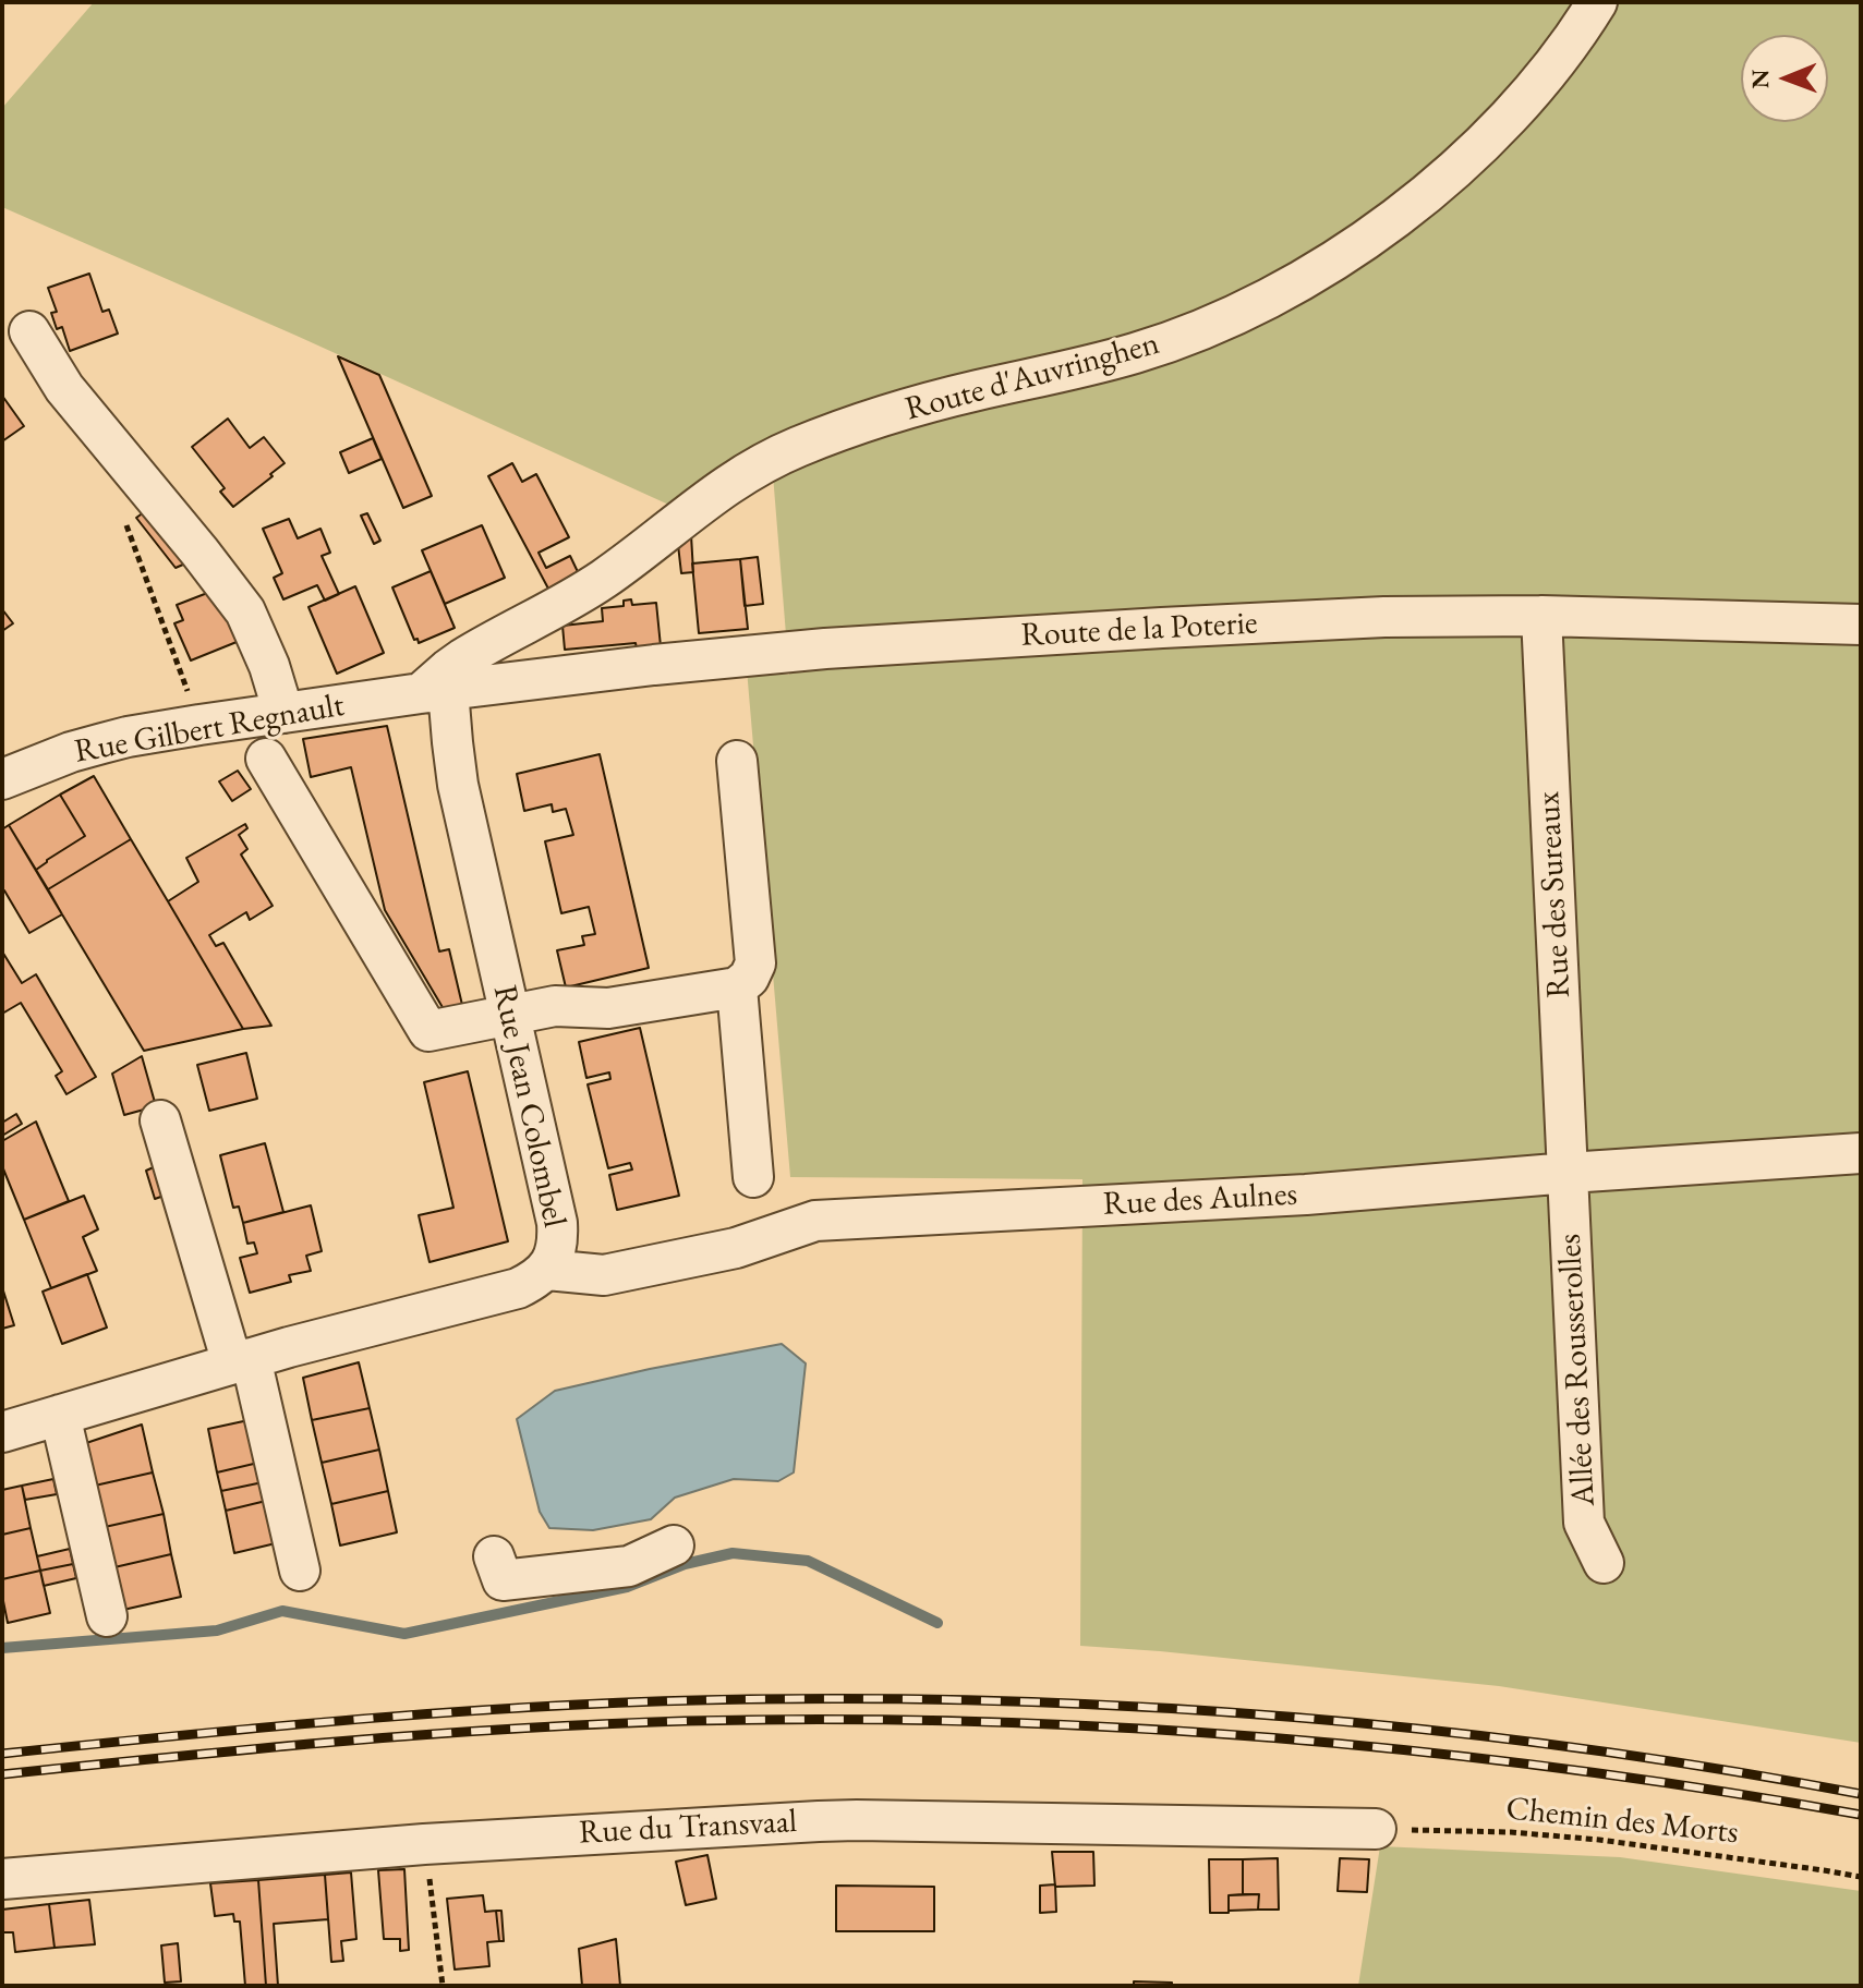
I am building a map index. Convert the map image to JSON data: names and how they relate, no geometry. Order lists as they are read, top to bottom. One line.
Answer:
{"streets":{"street":["Route d'Auvringhen","Route de la Poterie","Rue Gilbert Regnault","Rue des Sureaux","Rue Jean Colombel","Rue des Aulnes","Allée des Rousserolles","Rue du Transvaal"],"path":["Chemin des Morts"]},"crossings":[["Route d'Auvringhen","Route de la Poterie"],["Route d'Auvringhen","Rue Gilbert Regnault"],["Route d'Auvringhen","Rue Jean Colombel"],["Route de la Poterie","Rue Gilbert Regnault"],["Route de la Poterie","Rue des Sureaux"],["Route de la Poterie","Rue Jean Colombel"],["Rue Gilbert Regnault","Rue Jean Colombel"],["Rue des Sureaux","Rue des Aulnes"],["Rue des Sureaux","Allée des Rousserolles"],["Rue Jean Colombel","Rue des Aulnes"],["Rue des Aulnes","Allée des Rousserolles"],["Chemin des Morts","Rue du Transvaal"]],"north":"left"}
